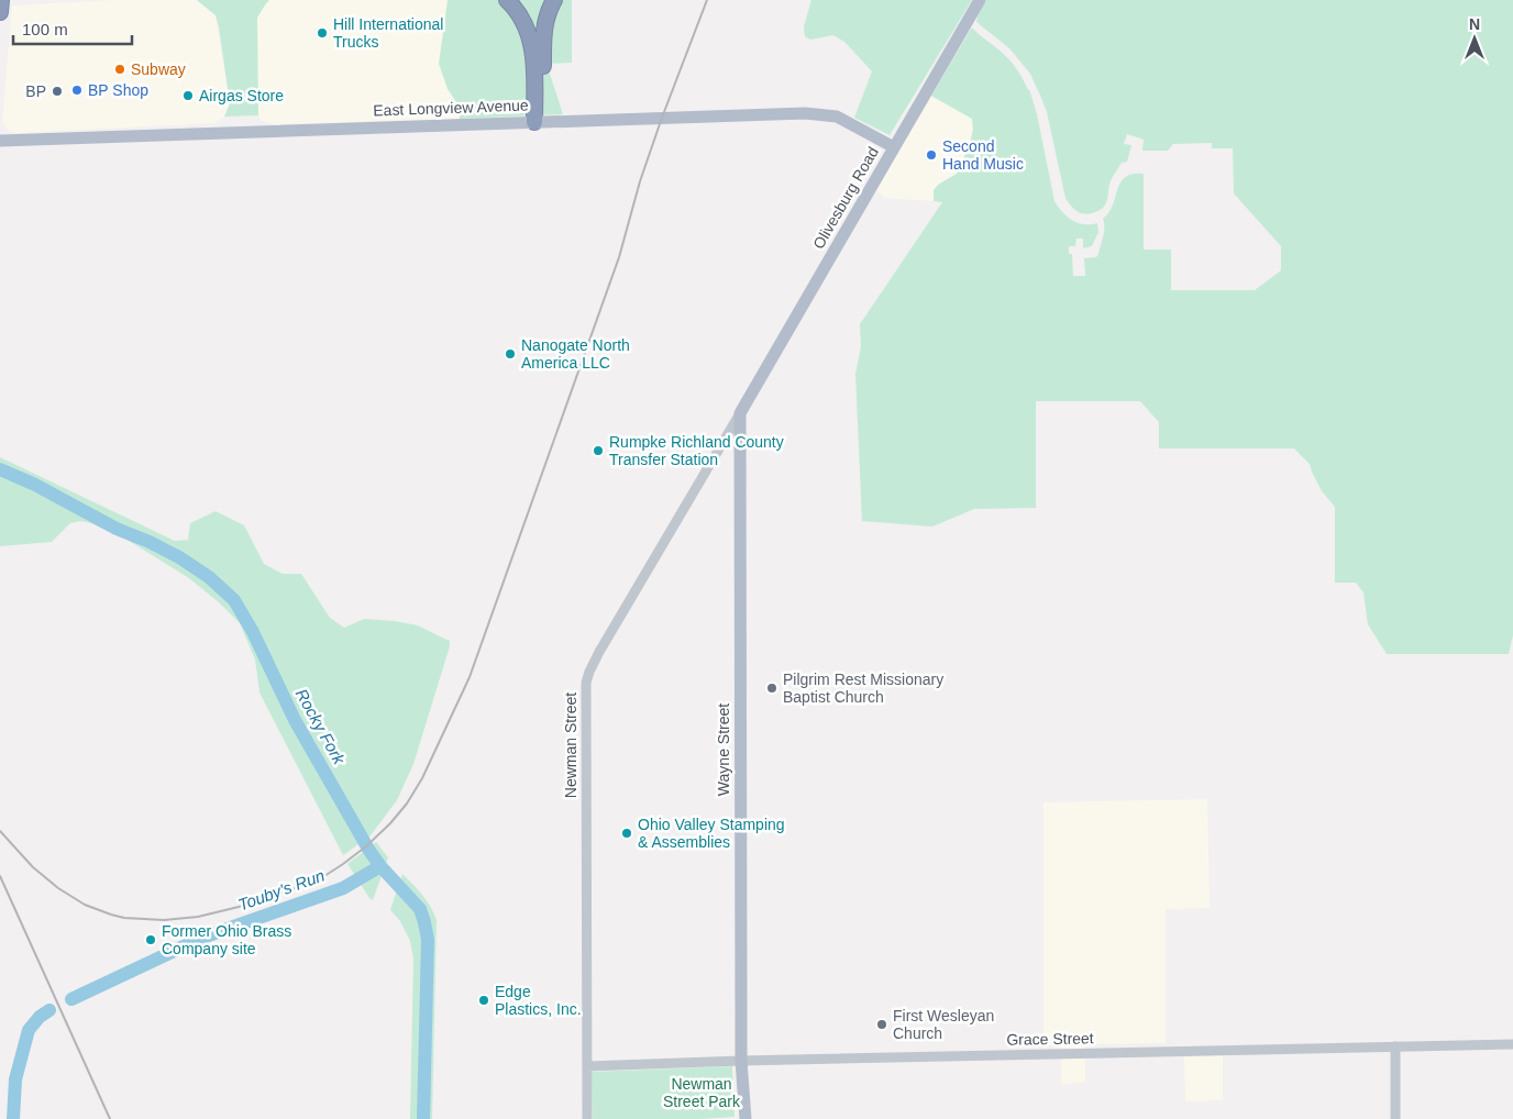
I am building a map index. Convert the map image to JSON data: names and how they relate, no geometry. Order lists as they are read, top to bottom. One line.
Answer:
{"streets":{"main road":["East Longview Avenue","Olivesburg Road","Wayne Street"],"street":["Newman Street","Grace Street"]},"crossings":[["East Longview Avenue","Olivesburg Road"],["Olivesburg Road","Newman Street"],["Olivesburg Road","Wayne Street"],["Newman Street","Wayne Street"],["Newman Street","Grace Street"],["Wayne Street","Grace Street"]],"water":["Rocky Fork","Touby's Run"],"parks":["Newman Street Park"],"places":["Hill International Trucks","Subway","BP Shop","BP","Airgas Store","Second Hand Music","Nanogate North America LLC","Rumpke Richland County Transfer Station","Pilgrim Rest Missionary Baptist Church","Ohio Valley Stamping & Assemblies","Former Ohio Brass Company site","Edge Plastics, Inc.","First Wesleyan Church"],"scale_bar":"100 m","north":"top"}
